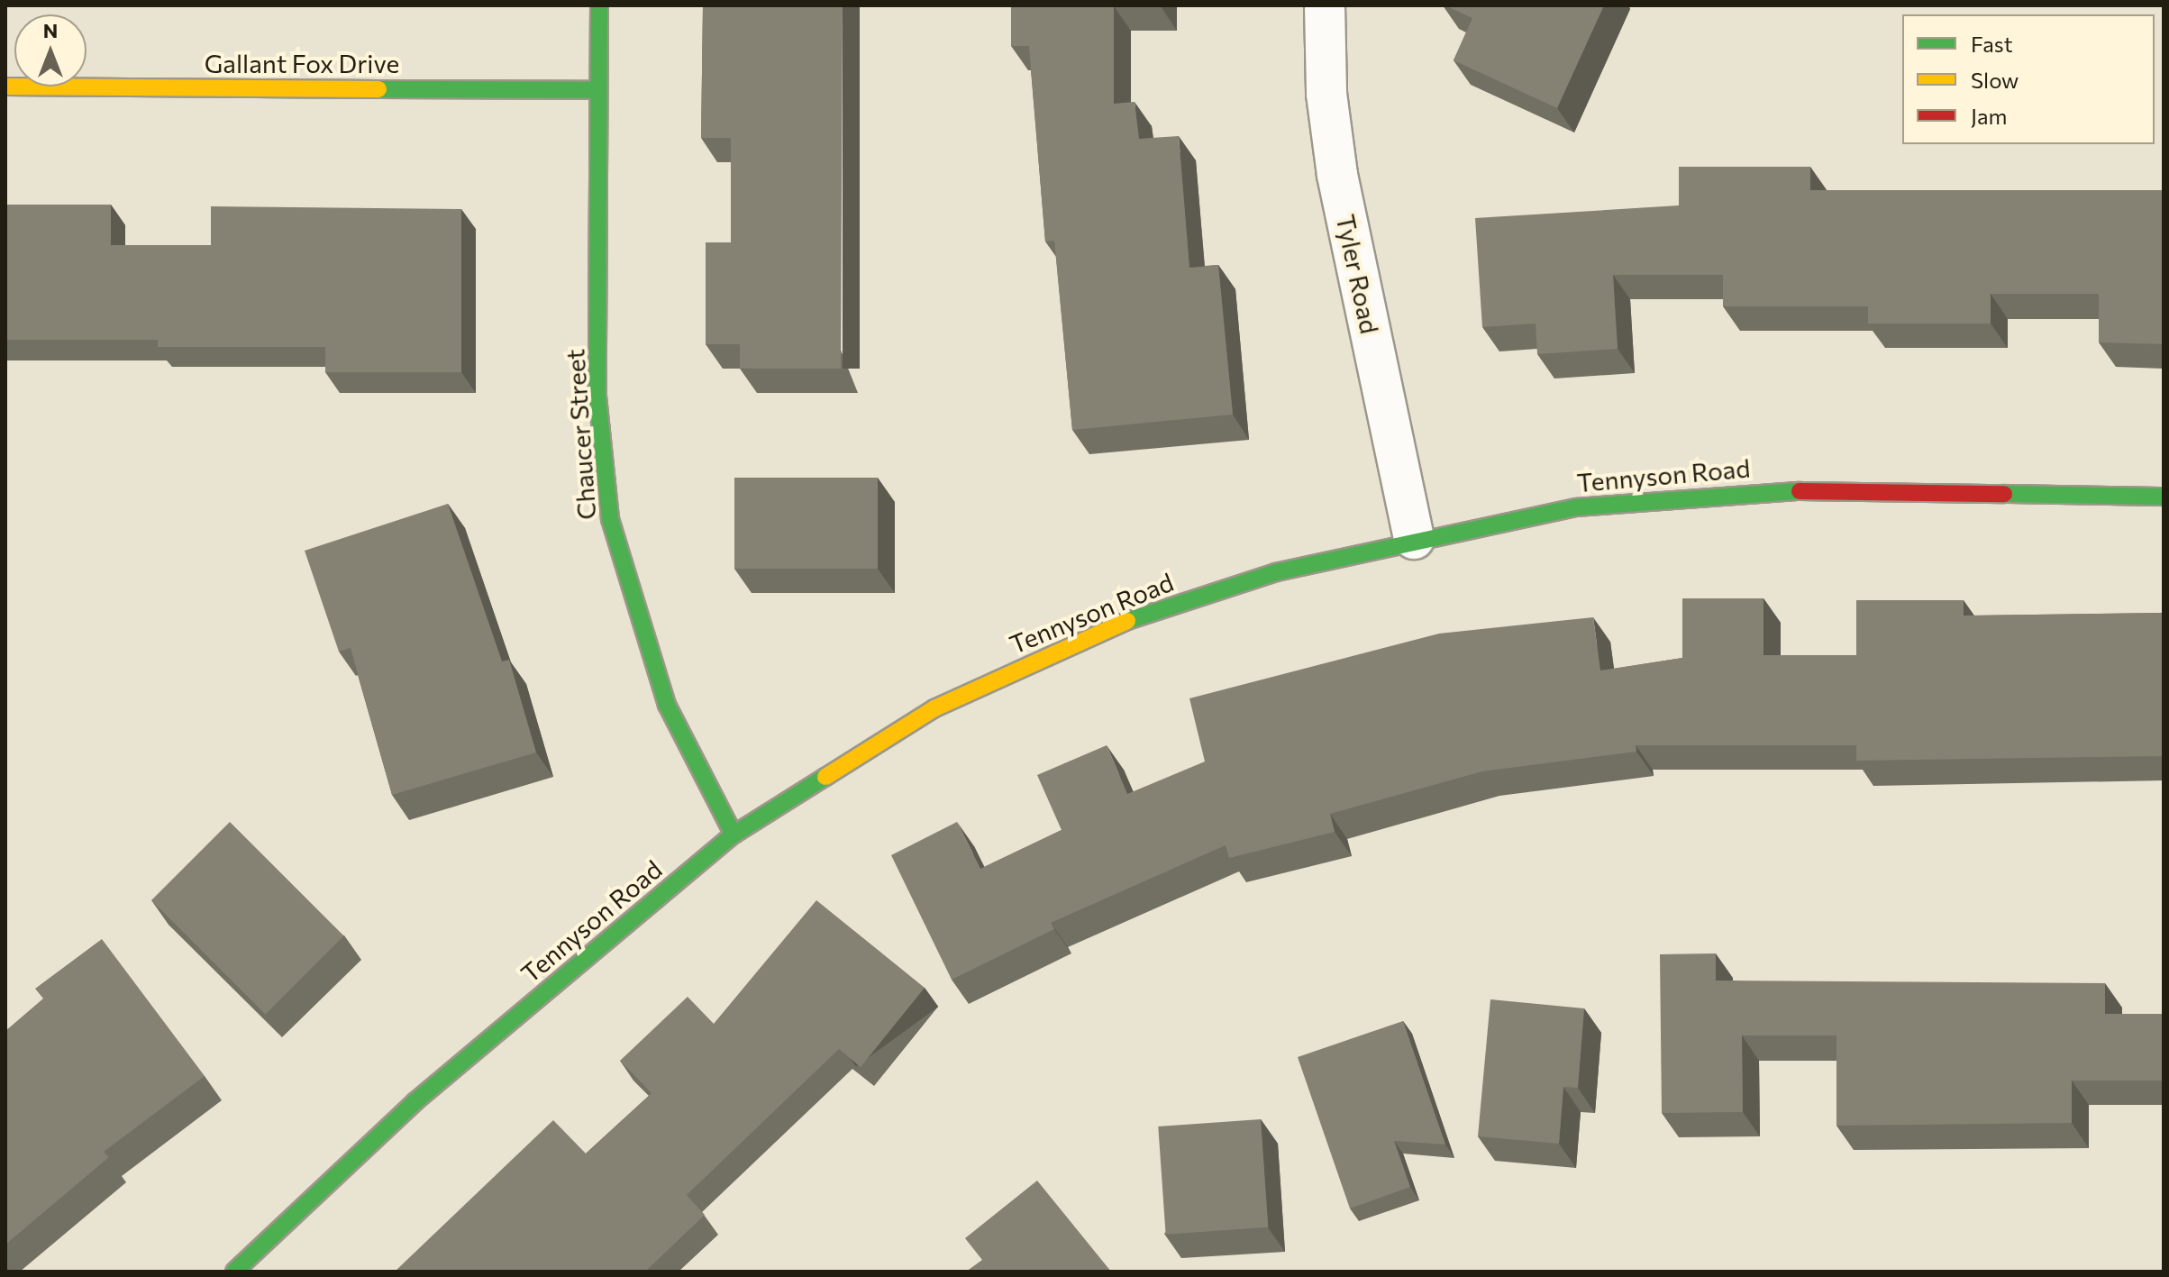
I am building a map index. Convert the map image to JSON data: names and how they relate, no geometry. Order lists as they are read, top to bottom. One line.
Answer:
{"streets":{"street":["Gallant Fox Drive","Tyler Road","Chaucer Street","Tennyson Road"]},"crossings":[["Gallant Fox Drive","Chaucer Street"],["Tyler Road","Tennyson Road"],["Chaucer Street","Tennyson Road"]],"legend":["Fast","Slow","Jam"],"north":"top"}
